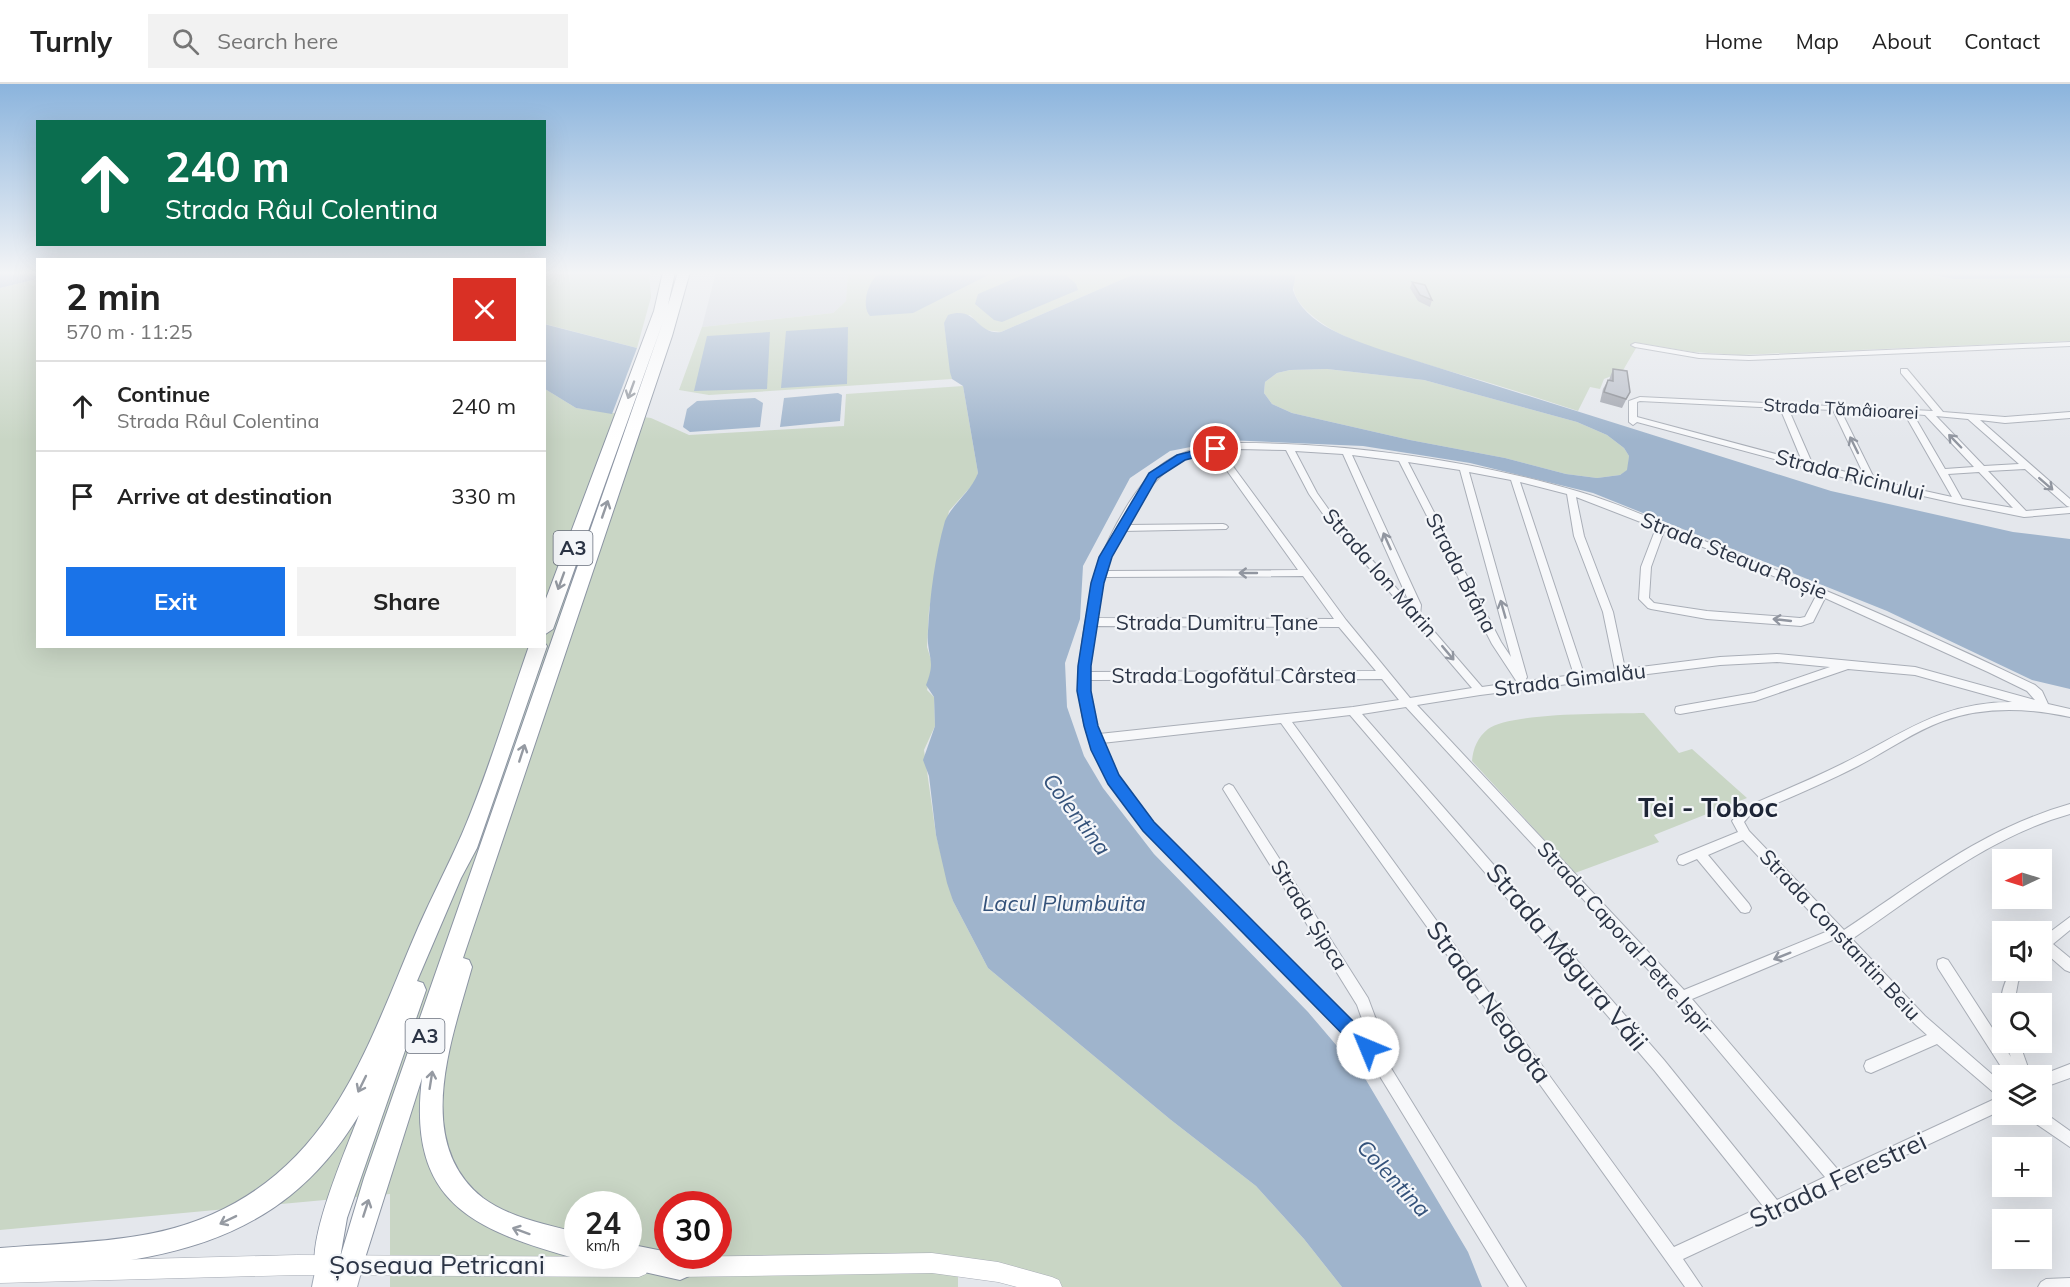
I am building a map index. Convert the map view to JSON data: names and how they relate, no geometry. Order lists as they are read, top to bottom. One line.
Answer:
{"streets":{"highway":["A3"],"main road":["Șoseaua Petricani"],"street":["Strada Tămâioarei","Strada Ricinului","Strada Steaua Roșie","Strada Ion Marin","Strada Brâna","Strada Dumitru Țane","Strada Logofătul Cârstea","Strada Gimalău","Strada Șipca","Strada Constantin Beiu","Strada Caporal Petre Ispir","Strada Măgura Văii","Strada Neagota","Strada Ferestrei"]},"crossings":[["Strada Tămâioarei","Strada Ricinului"],["A3","Șoseaua Petricani"],["Strada Steaua Roșie","Strada Ion Marin"],["Strada Steaua Roșie","Strada Brâna"],["Strada Steaua Roșie","Strada Gimalău"],["Strada Steaua Roșie","Strada Șipca"],["Strada Steaua Roșie","Strada Constantin Beiu"],["Strada Steaua Roșie","Strada Caporal Petre Ispir"],["Strada Ion Marin","Strada Gimalău"],["Strada Brâna","Strada Gimalău"],["Strada Dumitru Țane","Strada Șipca"],["Strada Dumitru Țane","Strada Caporal Petre Ispir"],["Strada Logofătul Cârstea","Strada Șipca"],["Strada Logofătul Cârstea","Strada Caporal Petre Ispir"],["Strada Gimalău","Strada Șipca"],["Strada Gimalău","Strada Constantin Beiu"],["Strada Gimalău","Strada Caporal Petre Ispir"],["Strada Gimalău","Strada Măgura Văii"],["Strada Gimalău","Strada Neagota"],["Strada Caporal Petre Ispir","Strada Ferestrei"],["Strada Măgura Văii","Strada Ferestrei"],["Strada Neagota","Strada Ferestrei"]],"districts":["Tei - Toboc"],"water":["Colentina","Lacul Plumbuita"],"north":"left","page":{"header":"Turnly","search":"Search here","nav":["Home","Map","About","Contact"],"turn":["240 m","Strada Râul Colentina"],"heading":["2 min","570 m · 11:25"],"list":[{"name":"Continue","note":"Strada Râul Colentina","value":"240 m"},{"name":"Arrive at destination","value":"330 m"}],"buttons":["Exit","Share"],"map_buttons":["+","−"],"speed":"24 km/h","limit":"30"}}
